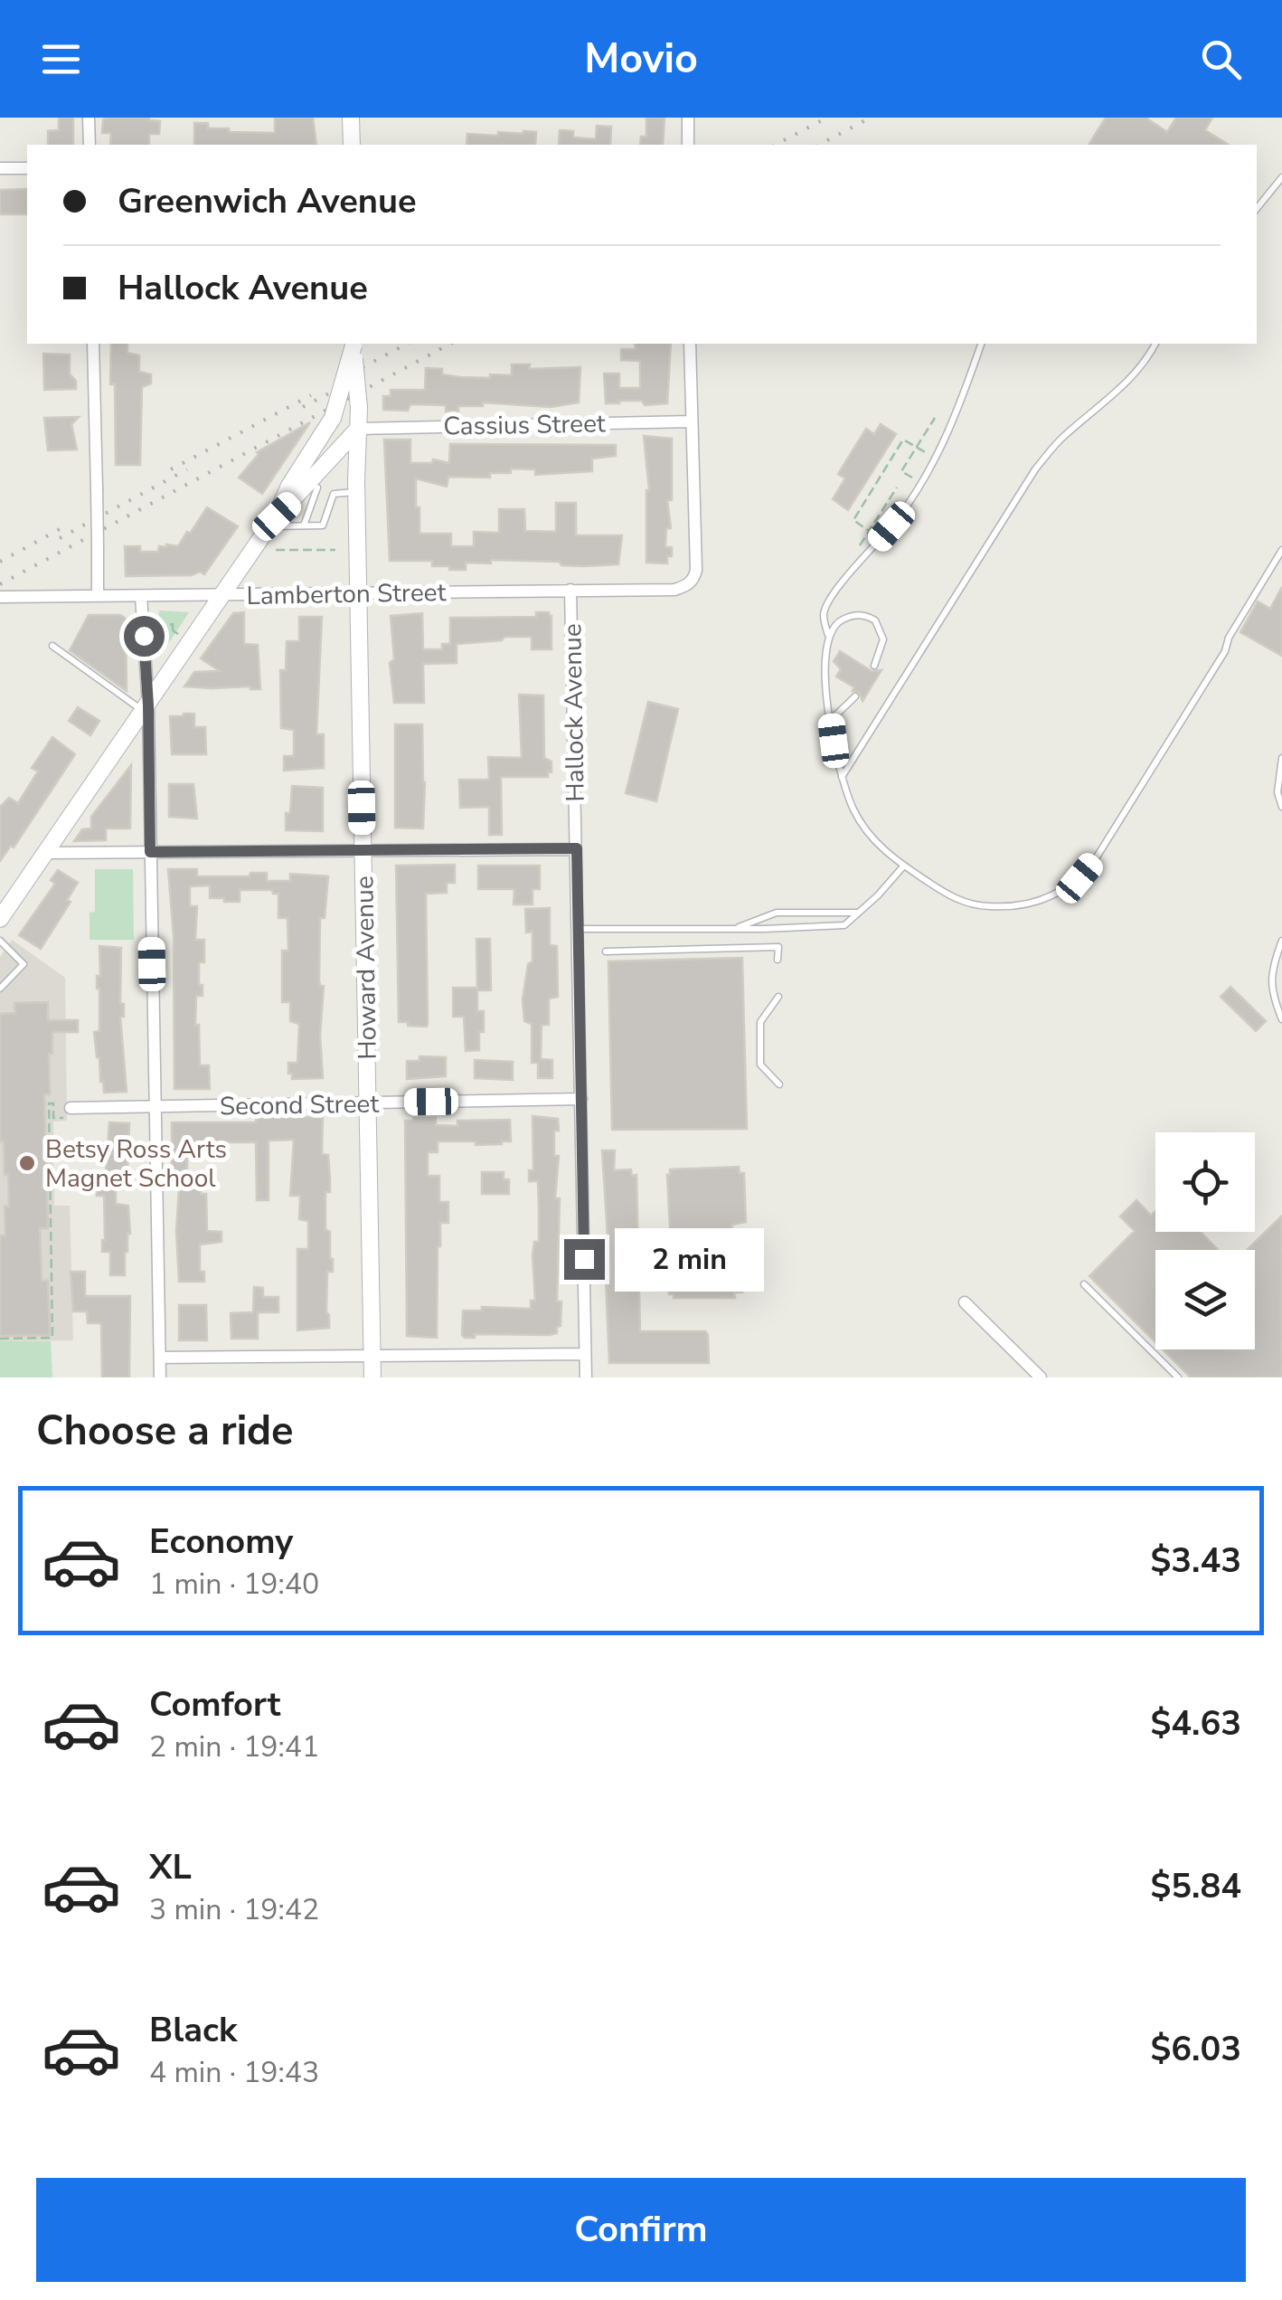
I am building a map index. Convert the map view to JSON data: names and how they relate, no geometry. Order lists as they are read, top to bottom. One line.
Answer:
{"streets":{"main road":["Howard Avenue"],"street":["Cassius Street","Lamberton Street","Hallock Avenue","Second Street"]},"crossings":[["Cassius Street","Lamberton Street"],["Cassius Street","Howard Avenue"],["Lamberton Street","Hallock Avenue"],["Lamberton Street","Howard Avenue"],["Hallock Avenue","Second Street"],["Howard Avenue","Second Street"]],"places":["Betsy Ross Arts Magnet School"],"page":{"header":"Movio","banner":["Greenwich Avenue","Hallock Avenue"],"bubble":"2 min","heading":"Choose a ride","list":[{"name":"Economy","note":"1 min · 19:40","value":"$3.43"},{"name":"Comfort","note":"2 min · 19:41","value":"$4.63"},{"name":"XL","note":"3 min · 19:42","value":"$5.84"},{"name":"Black","note":"4 min · 19:43","value":"$6.03"}],"buttons":"Confirm"}}
